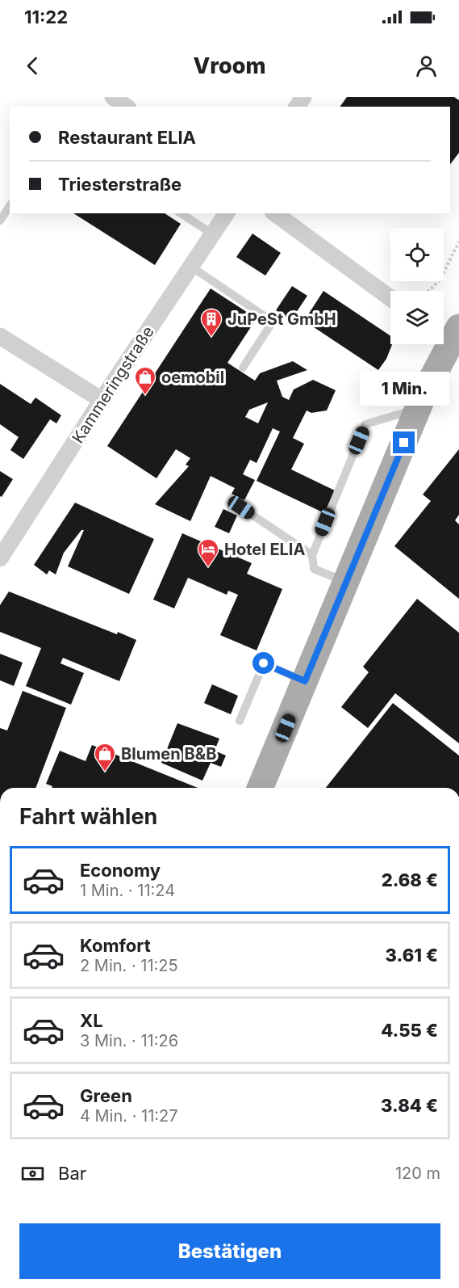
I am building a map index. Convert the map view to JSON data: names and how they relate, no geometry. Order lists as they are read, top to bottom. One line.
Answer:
{"streets":{"street":["Kammeringstraße"]},"places":{"building":["JuPeSt GmbH"],"shop":["oemobil","Blumen B&B"],"hotel":["Hotel ELIA"]},"page":{"status":"11:22","header":"Vroom","banner":["Restaurant ELIA","Triesterstraße"],"bubble":"1 Min.","heading":"Fahrt wählen","list":[{"name":"Economy","note":"1 Min. · 11:24","value":"2.68 €"},{"name":"Komfort","note":"2 Min. · 11:25","value":"3.61 €"},{"name":"XL","note":"3 Min. · 11:26","value":"4.55 €"},{"name":"Green","note":"4 Min. · 11:27","value":"3.84 €"}],"pay":["Bar","120 m"],"buttons":"Bestätigen"}}
